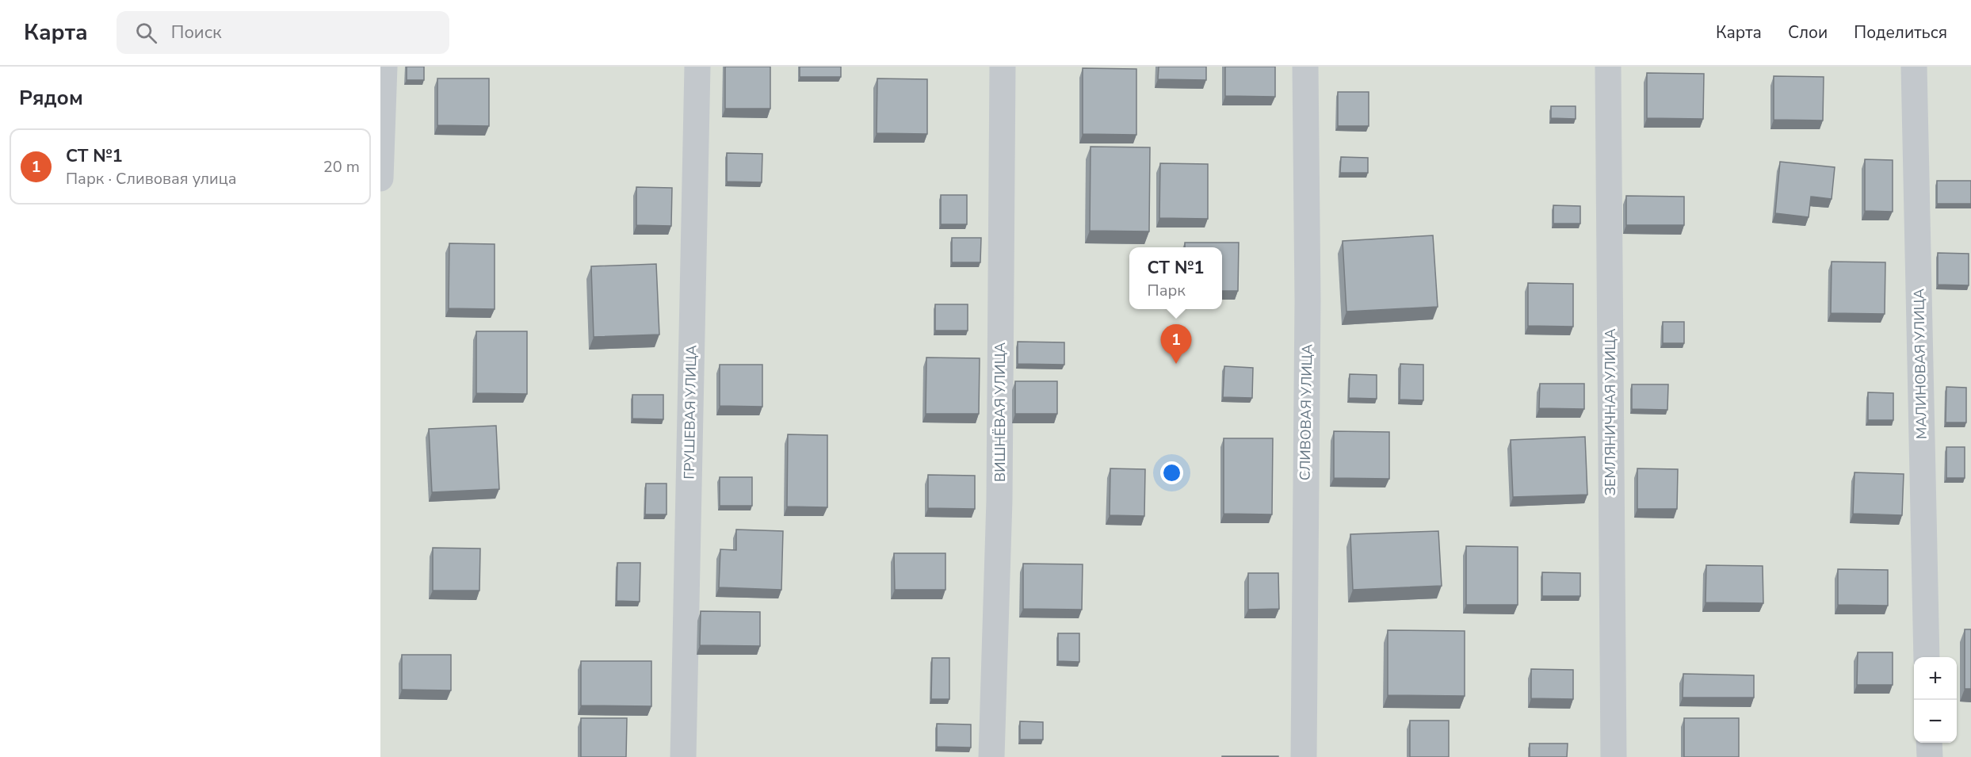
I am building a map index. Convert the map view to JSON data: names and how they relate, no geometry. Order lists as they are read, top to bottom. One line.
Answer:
{"streets":{"street":["МАЛИНОВАЯ УЛИЦА","ГРУШЕВАЯ УЛИЦА","ВИШНЁВАЯ УЛИЦА","СЛИВОВАЯ УЛИЦА","ЗЕМЛЯНИЧНАЯ УЛИЦА"]},"page":{"header":"Карта","search":"Поиск","nav":["Карта","Слои","Поделиться"],"heading":"Рядом","list":[{"mark":"1","name":"СТ №1","note":"Парк · Сливовая улица","value":"20 m"}],"popup":["СТ №1","Парк"],"pins":"1","map_buttons":["+","−"]}}
